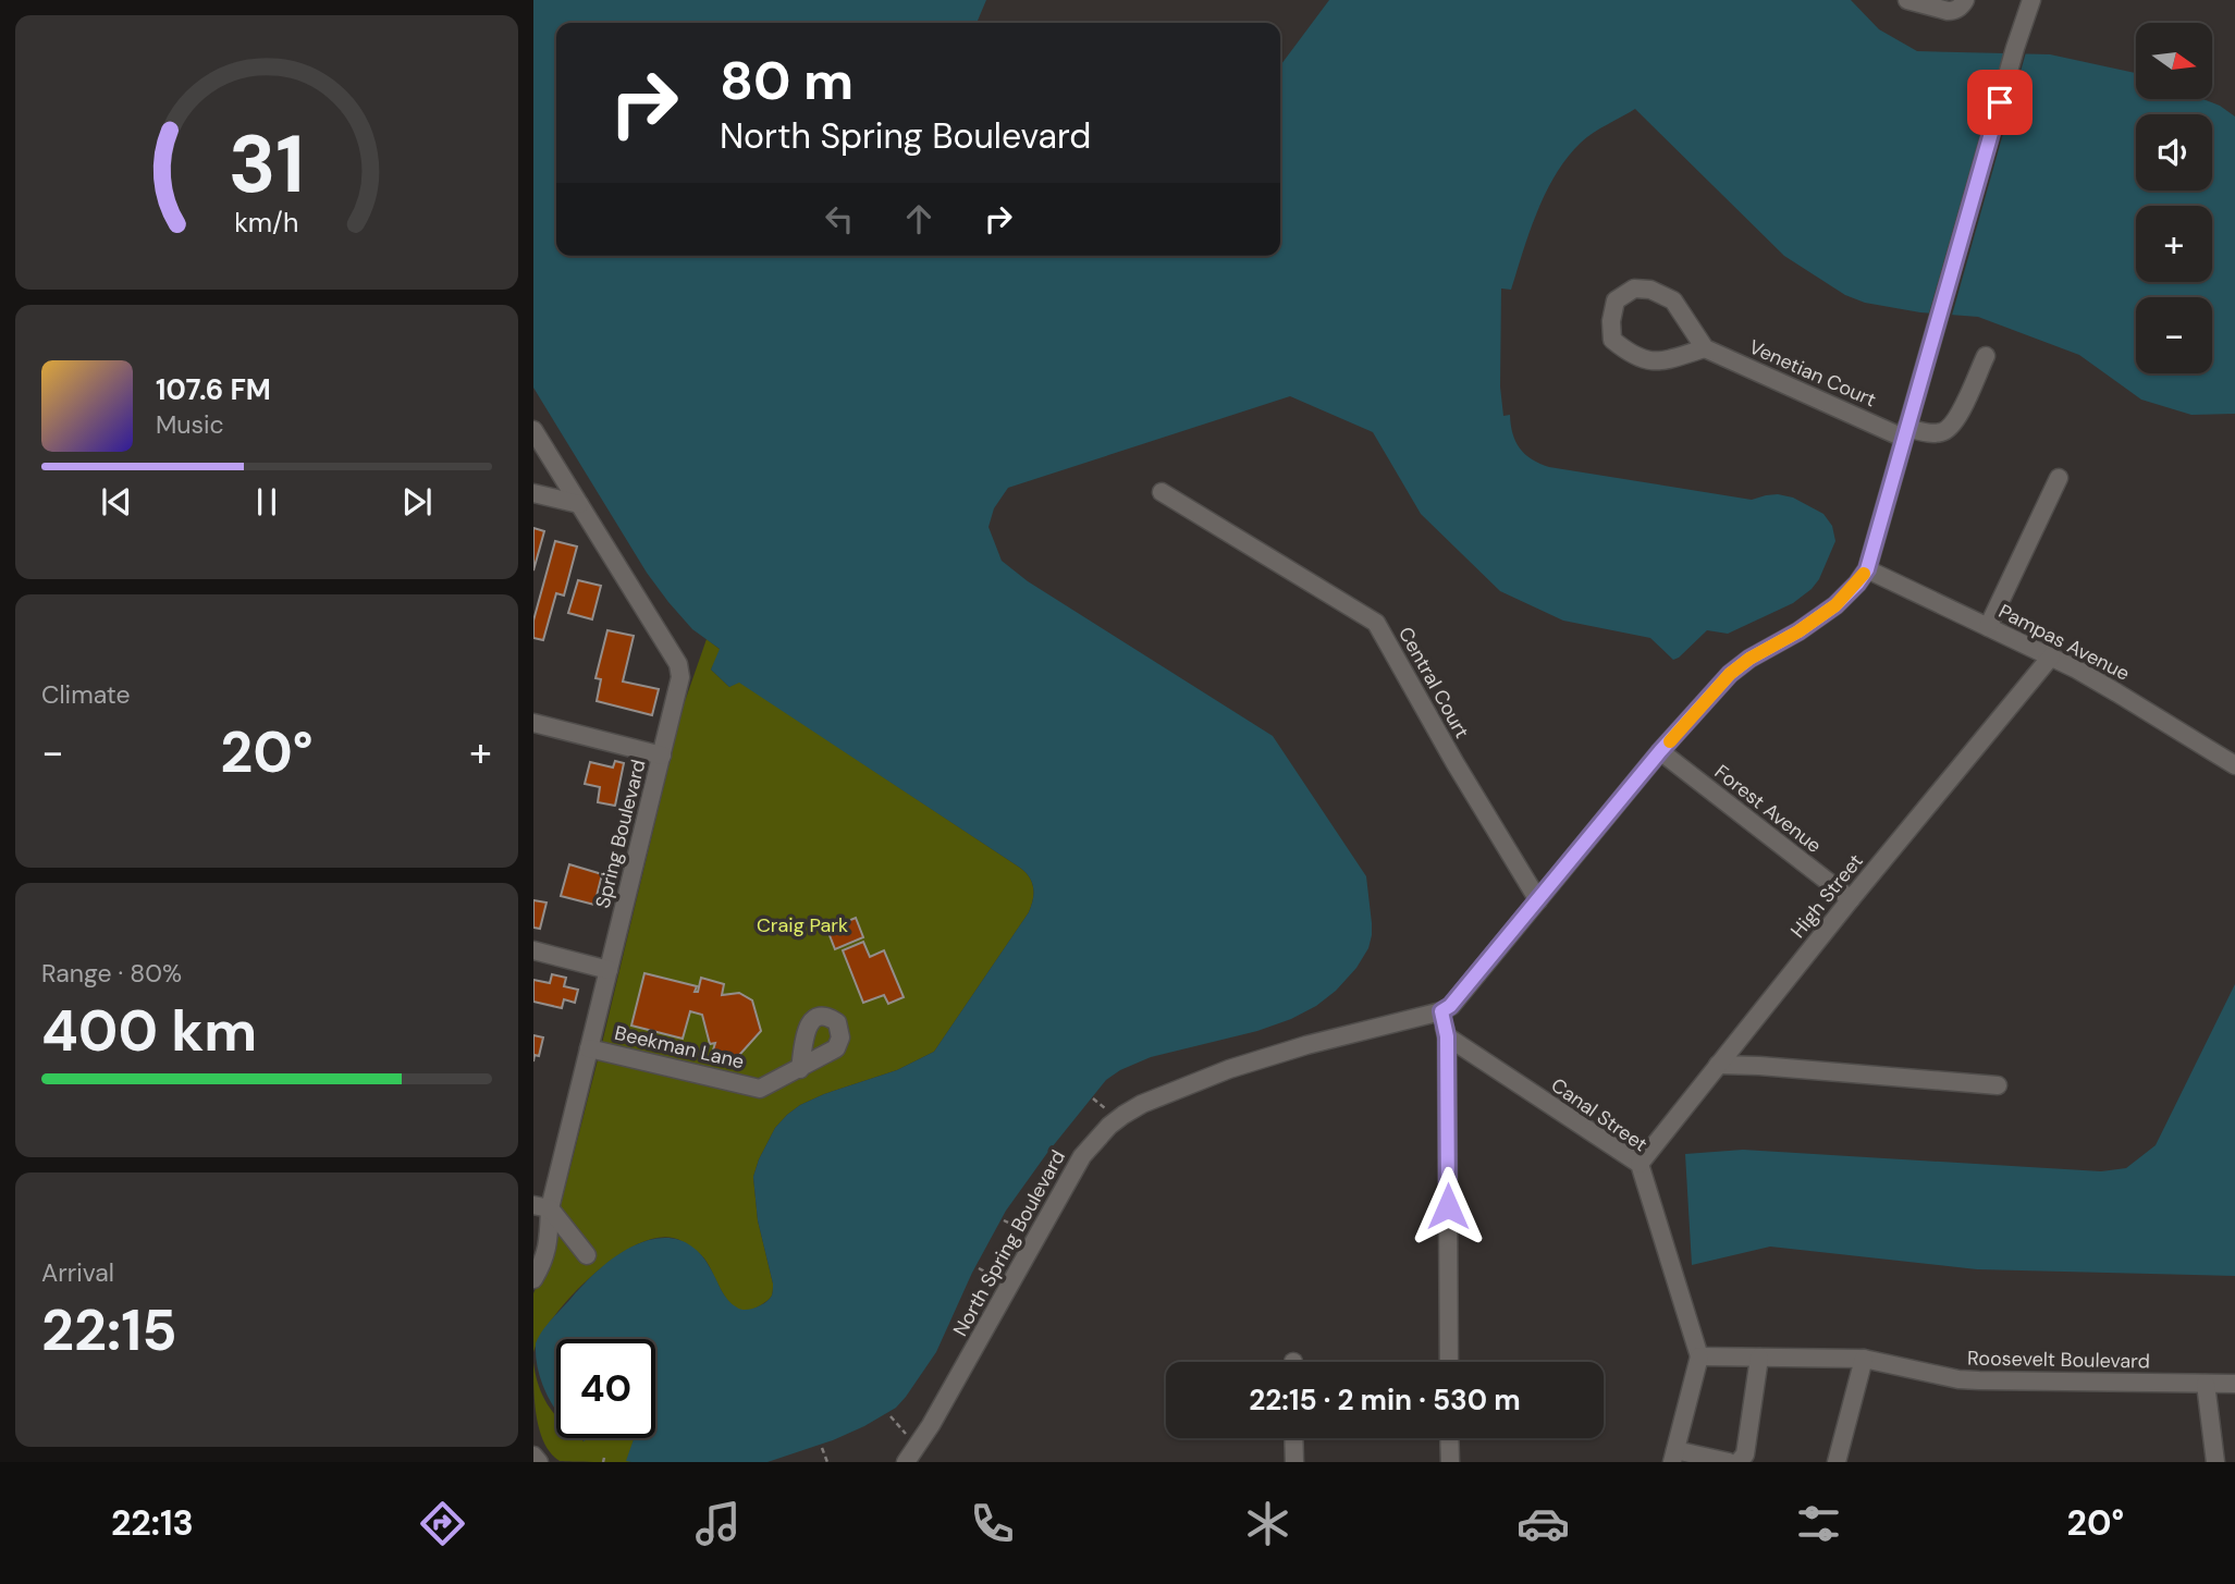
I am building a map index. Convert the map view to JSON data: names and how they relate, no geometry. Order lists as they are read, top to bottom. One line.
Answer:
{"streets":{"street":["Venetian Court","Pampas Avenue","Central Court","Forest Avenue","Spring Boulevard","High Street","Beekman Lane","Canal Street","North Spring Boulevard","Roosevelt Boulevard"]},"crossings":[["Pampas Avenue","High Street"],["Forest Avenue","High Street"],["Spring Boulevard","Beekman Lane"],["High Street","Canal Street"],["Canal Street","Roosevelt Boulevard"]],"parks":["Craig Park"],"north":"right","page":{"map_buttons":["+","−"],"turn":["80 m","North Spring Boulevard"],"song":["107.6 FM","Music"],"tile":["Climate",["Range · 80%","400 km"],["Arrival","22:15"]],"heat":["−","20°","+"],"limit":"40","trip":"22:15 · 2 min · 530 m","tabs":["22:13","20°"],"gauge":["31","km/h"]}}
